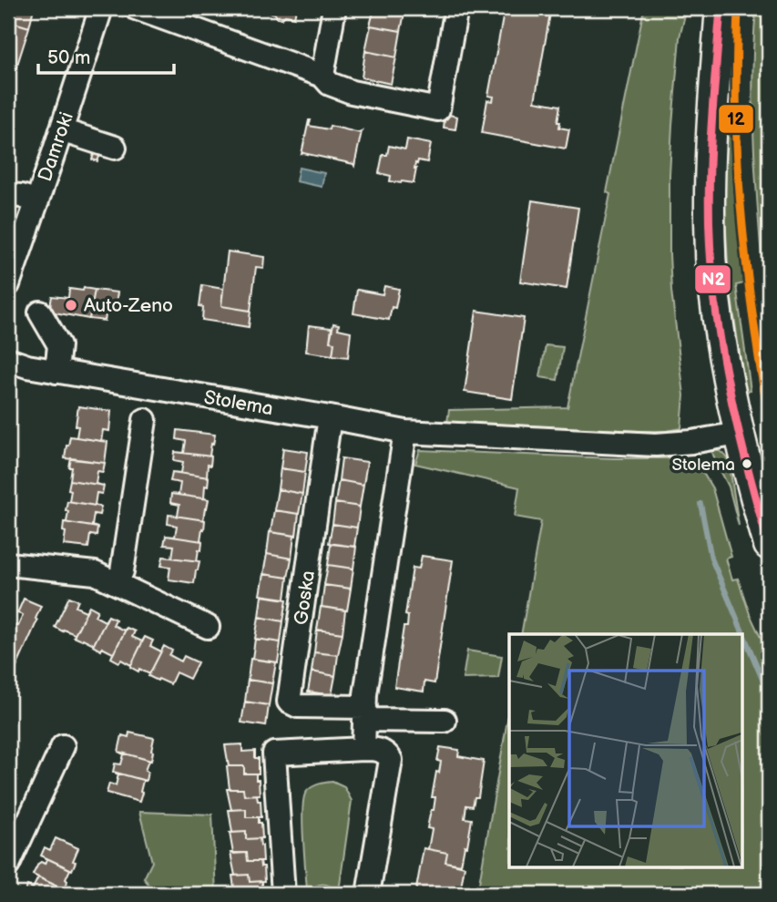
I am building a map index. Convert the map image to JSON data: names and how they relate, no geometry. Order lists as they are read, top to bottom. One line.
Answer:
{"streets":{"street":["Damroki","Stolema","Goska"]},"crossings":[["Stolema","Goska"]],"places":["Auto-Zeno","Stolema"],"lines":["transit line 12","transit line N2"],"scale_bar":"50 m"}
